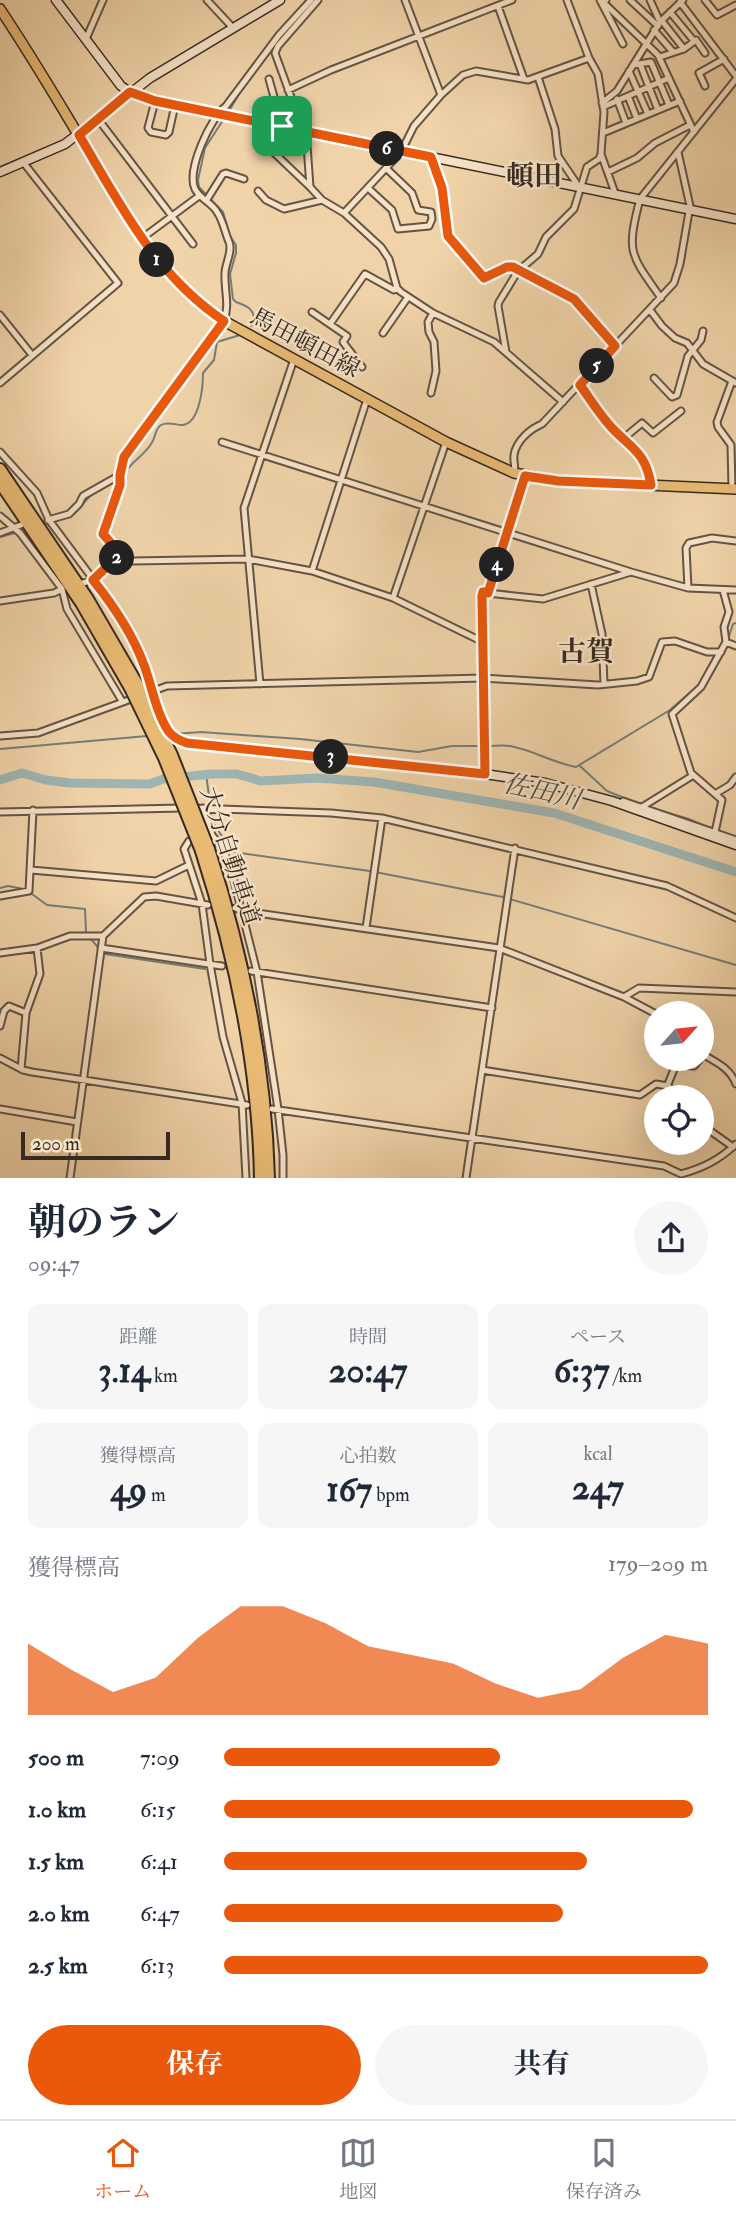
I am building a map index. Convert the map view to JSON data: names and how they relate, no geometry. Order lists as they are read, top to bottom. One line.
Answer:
{"streets":{"highway":["大分自動車道"],"main road":["馬田頓田線"]},"districts":["頓田","古賀"],"water":["佐田川"],"scale_bar":"200 m","north":"top right","page":{"pins":["6","1","5","2","4","3"],"scale":"200 m","heading":["朝のラン","09:47"],"stats":[["距離","3.14 km"],["時間","20:47"],["ペース","6:37 /km"],["獲得標高","49 m"],["心拍数","167 bpm"],["kcal","247"]],"chart":["獲得標高","179–209 m"],"list":[{"name":"500 m","note":"7:09"},{"name":"1.0 km","note":"6:15"},{"name":"1.5 km","note":"6:41"},{"name":"2.0 km","note":"6:47"},{"name":"2.5 km","note":"6:13"}],"buttons":["保存","共有"],"tabs":["ホーム","地図","保存済み"]}}
